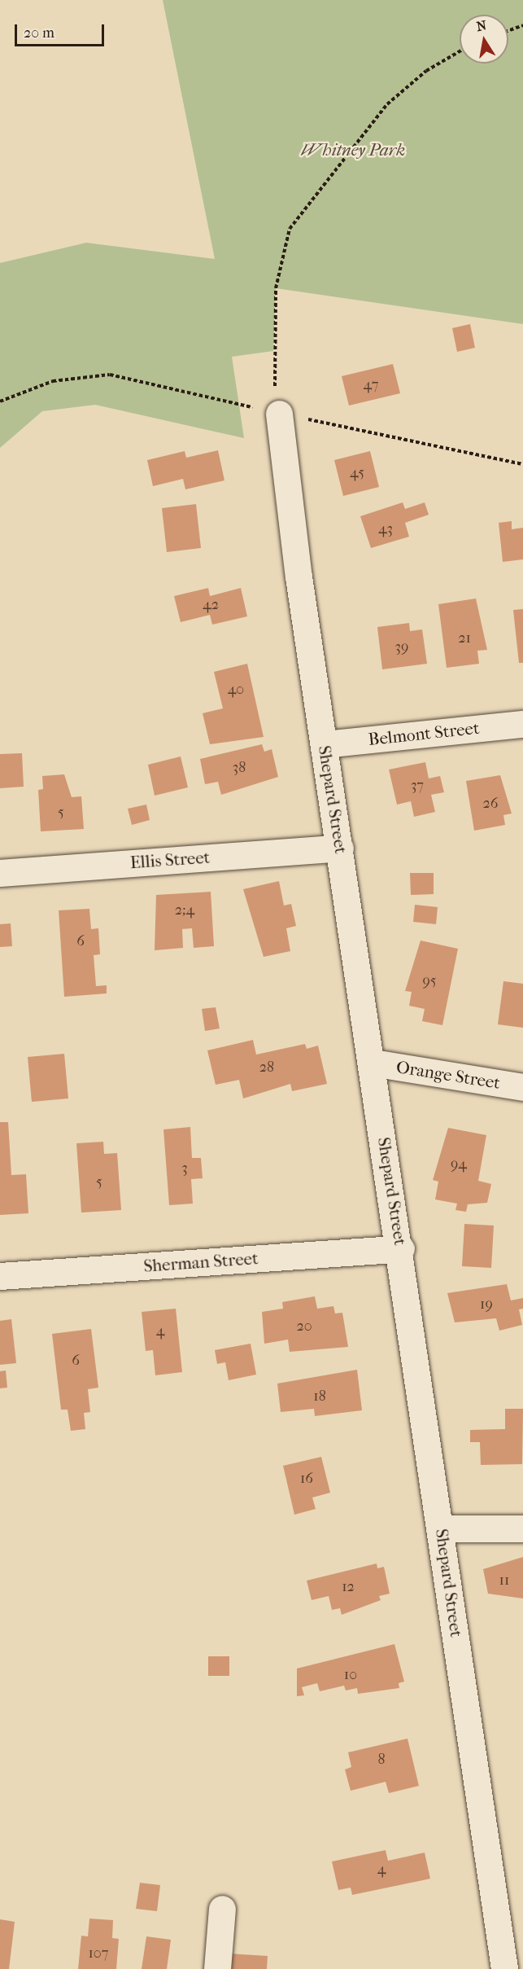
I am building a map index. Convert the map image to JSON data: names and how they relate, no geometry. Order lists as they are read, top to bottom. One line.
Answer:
{"streets":{"street":["Belmont Street","Shepard Street","Ellis Street","Orange Street","Sherman Street"]},"crossings":[["Belmont Street","Shepard Street"],["Shepard Street","Ellis Street"],["Shepard Street","Orange Street"],["Shepard Street","Sherman Street"]],"parks":["Whitney Park"],"house_numbers":["47","45","43","42","21","39","40","38","37","26","5","2;4","6","95","28","94","3","5","19","20","4","6","18","16","11","12","10","8","4","107"],"scale_bar":"20 m","north":"top"}
